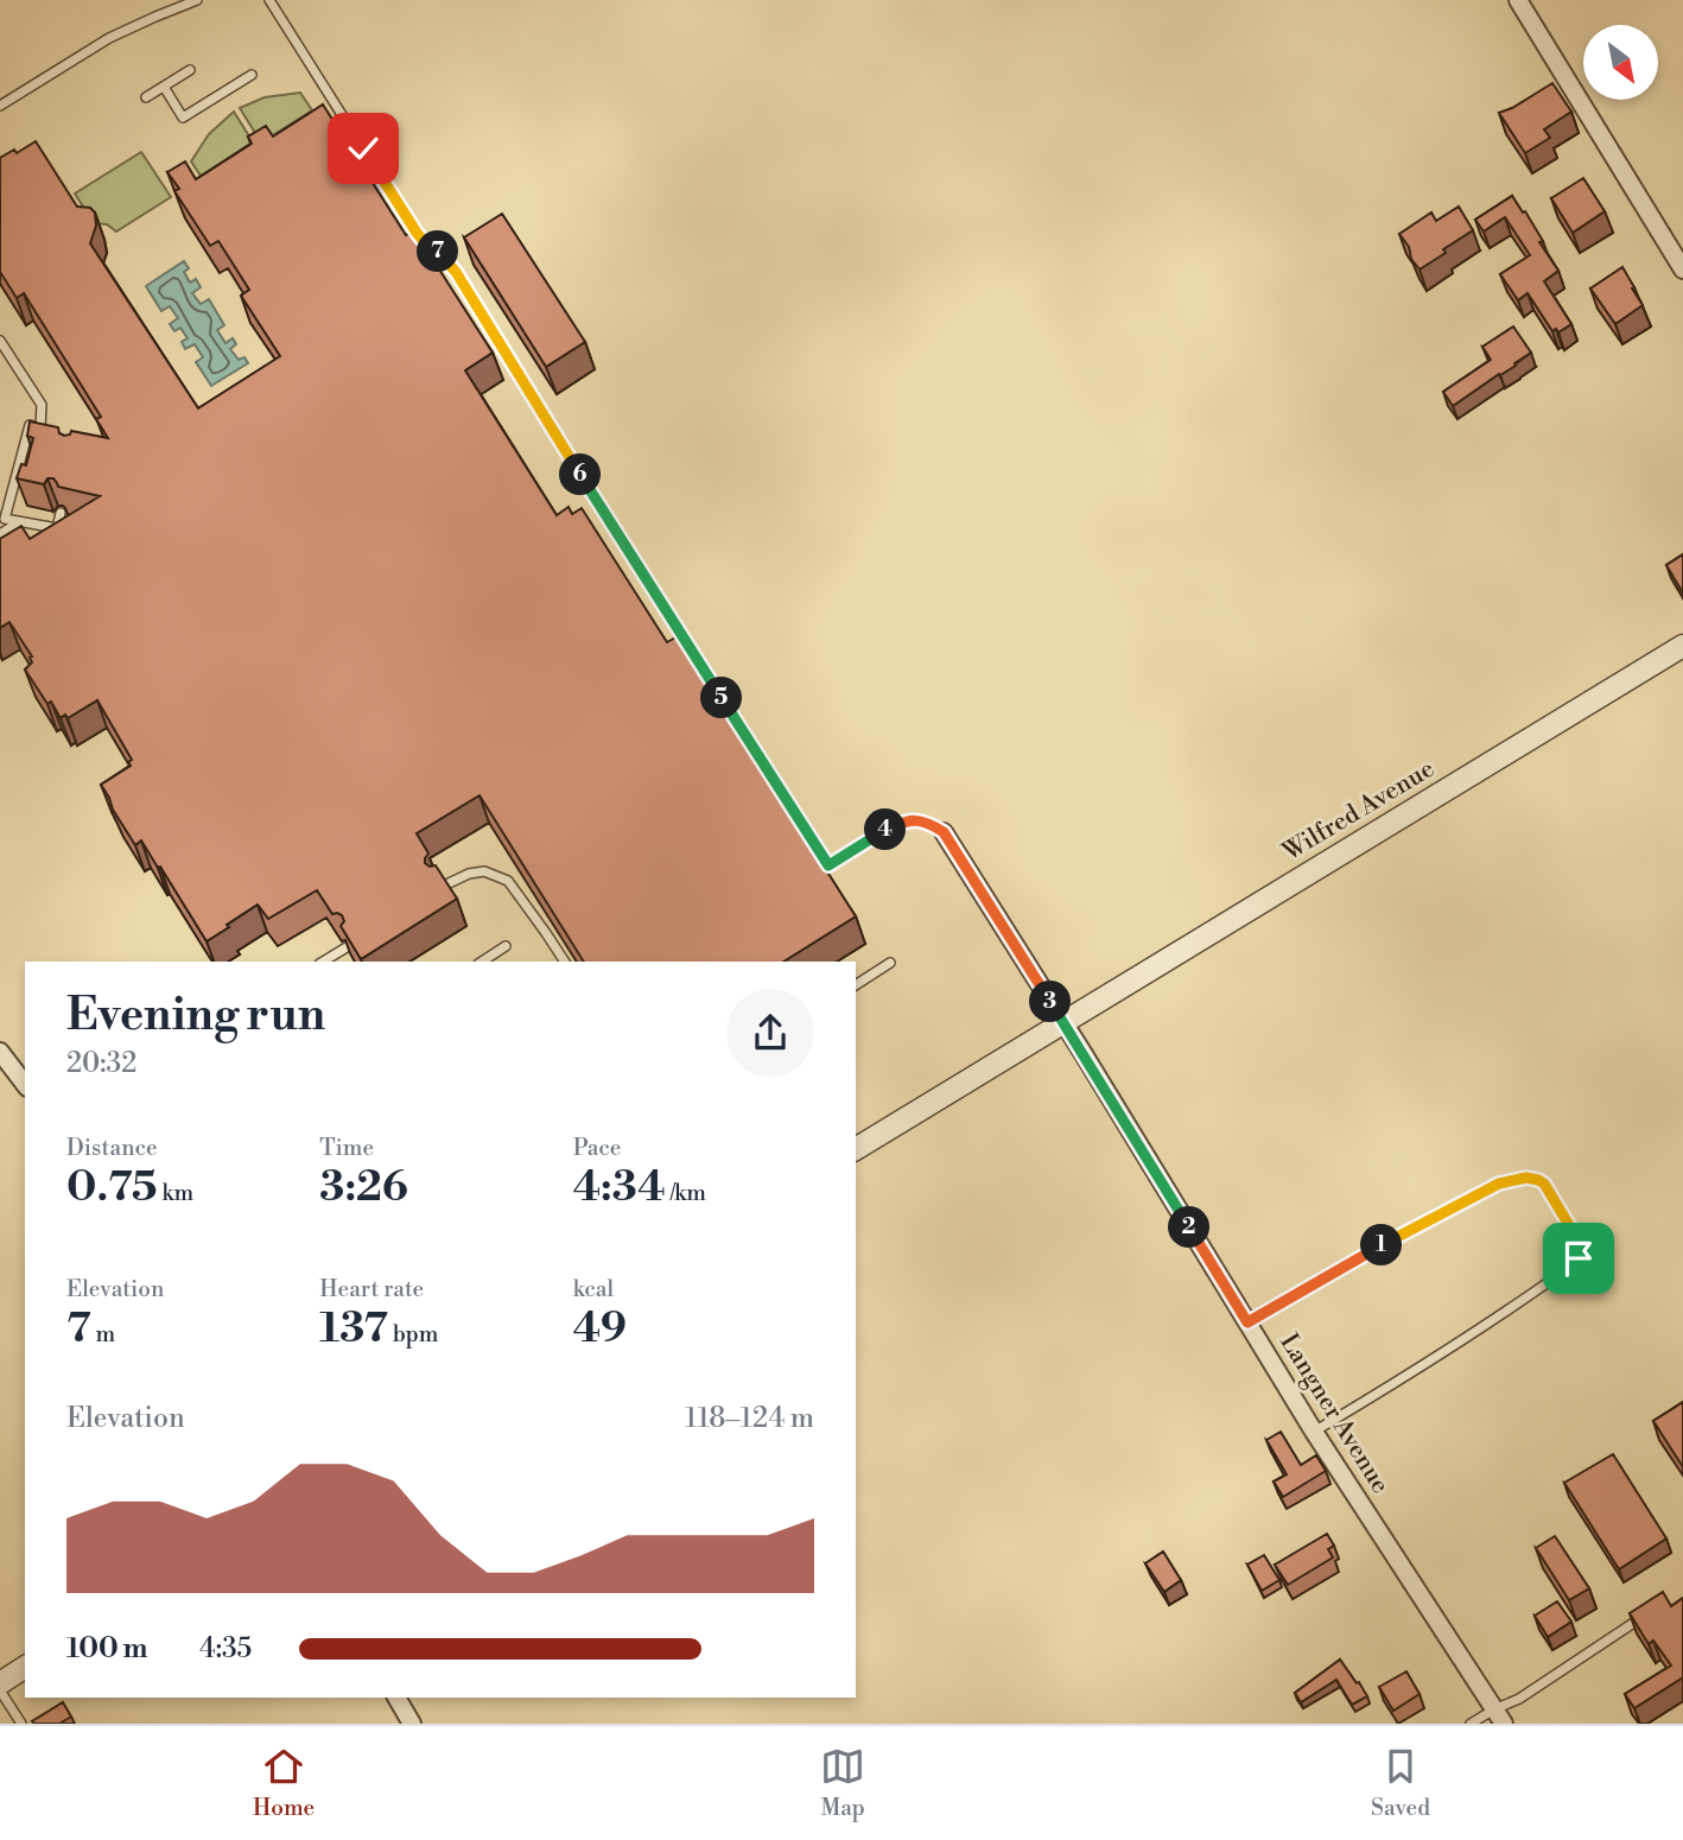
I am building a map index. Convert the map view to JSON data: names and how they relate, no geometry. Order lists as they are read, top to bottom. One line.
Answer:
{"streets":{"street":["Wilfred Avenue","Langner Avenue"]},"crossings":[["Wilfred Avenue","Langner Avenue"]],"north":"bottom right","page":{"pins":["7","6","5","4","3","2","1"],"heading":["Evening run","20:32"],"stats":[["Distance","0.75 km"],["Time","3:26"],["Pace","4:34 /km"],["Elevation","7 m"],["Heart rate","137 bpm"],["kcal","49"]],"chart":["Elevation","118–124 m"],"list":[{"name":"100 m","note":"4:35"}],"tabs":["Home","Map","Saved"]}}
